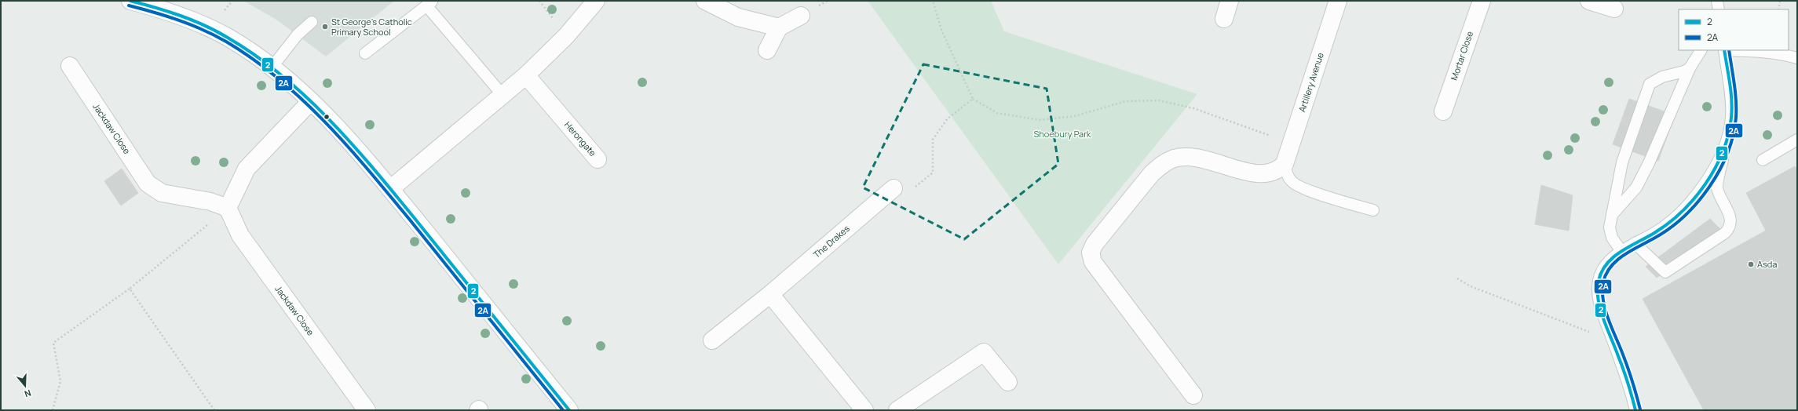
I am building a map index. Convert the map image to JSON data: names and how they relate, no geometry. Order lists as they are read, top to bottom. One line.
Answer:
{"streets":{"street":["Mortar Close","Artillery Avenue","Jackdaw Close","Herongate","The Drakes"]},"parks":["Shoebury Park"],"places":["St George's Catholic Primary School","Asda"],"lines":["transit line 2","transit line 2A"],"legend":["2","2A"],"north":"bottom"}
